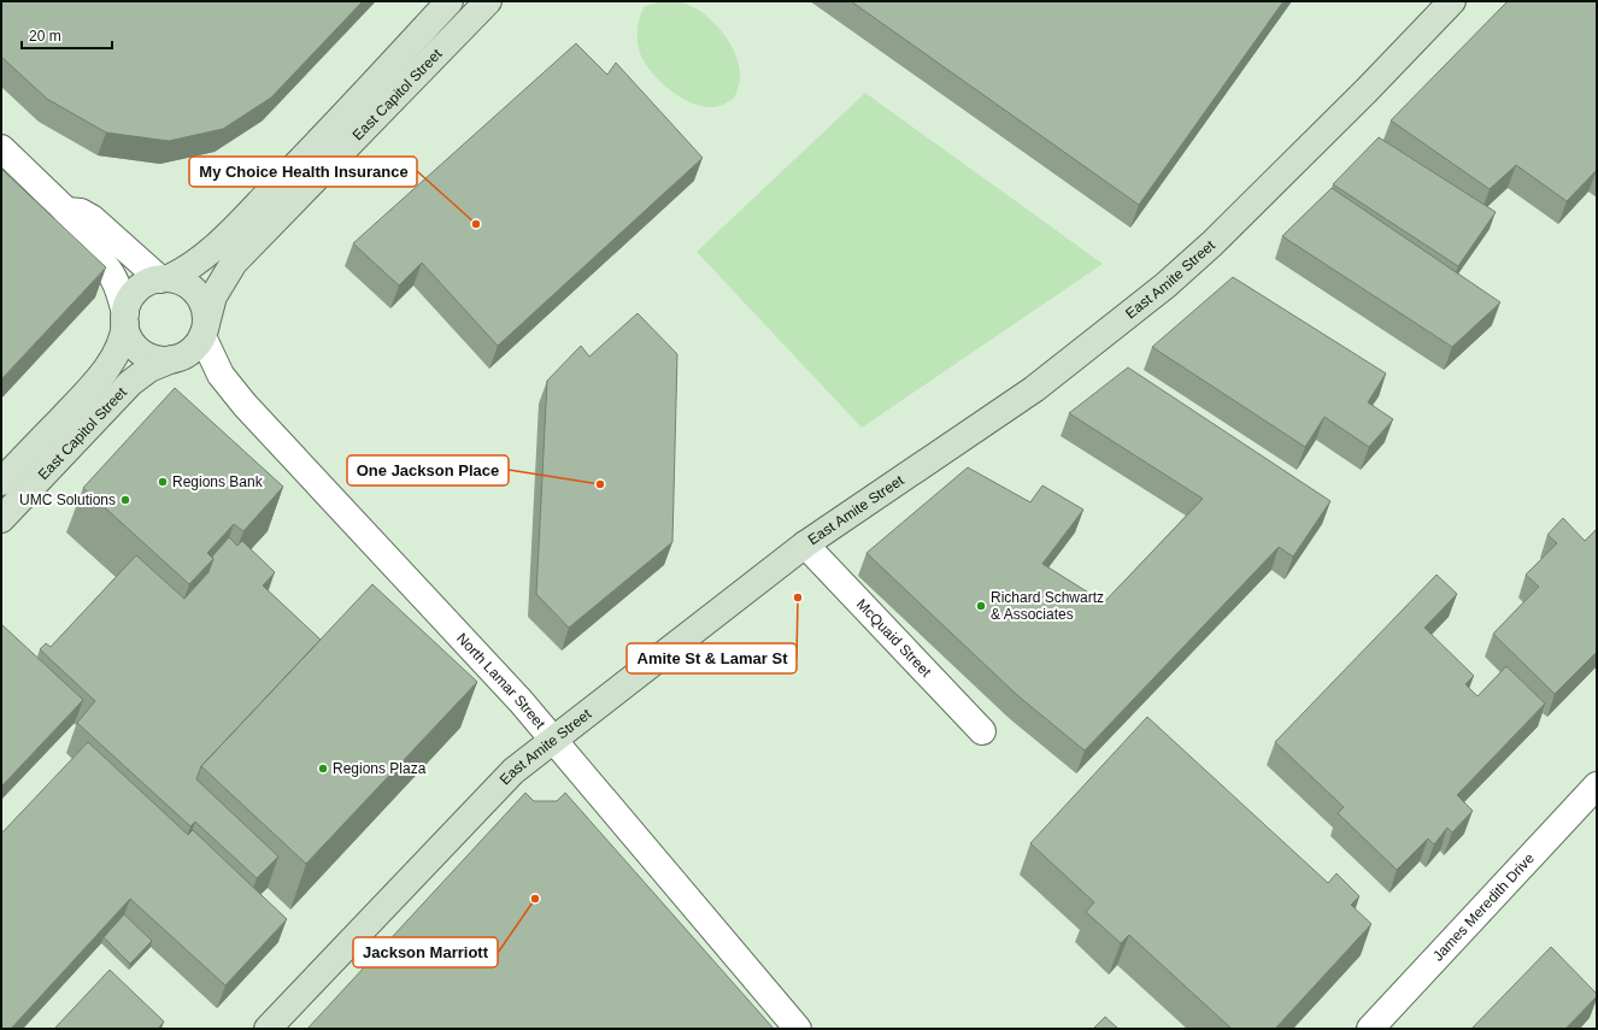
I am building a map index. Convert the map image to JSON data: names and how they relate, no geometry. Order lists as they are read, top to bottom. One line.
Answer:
{"streets":{"main road":["East Capitol Street","East Amite Street"],"street":["McQuaid Street","North Lamar Street","James Meredith Drive"]},"crossings":[["East Capitol Street","North Lamar Street"],["East Amite Street","McQuaid Street"],["East Amite Street","North Lamar Street"]],"places":["My Choice Health Insurance","Regions Bank","One Jackson Place","UMC Solutions","Amite St & Lamar St","Richard Schwartz & Associates","Regions Plaza","Jackson Marriott"],"scale_bar":"20 m"}
